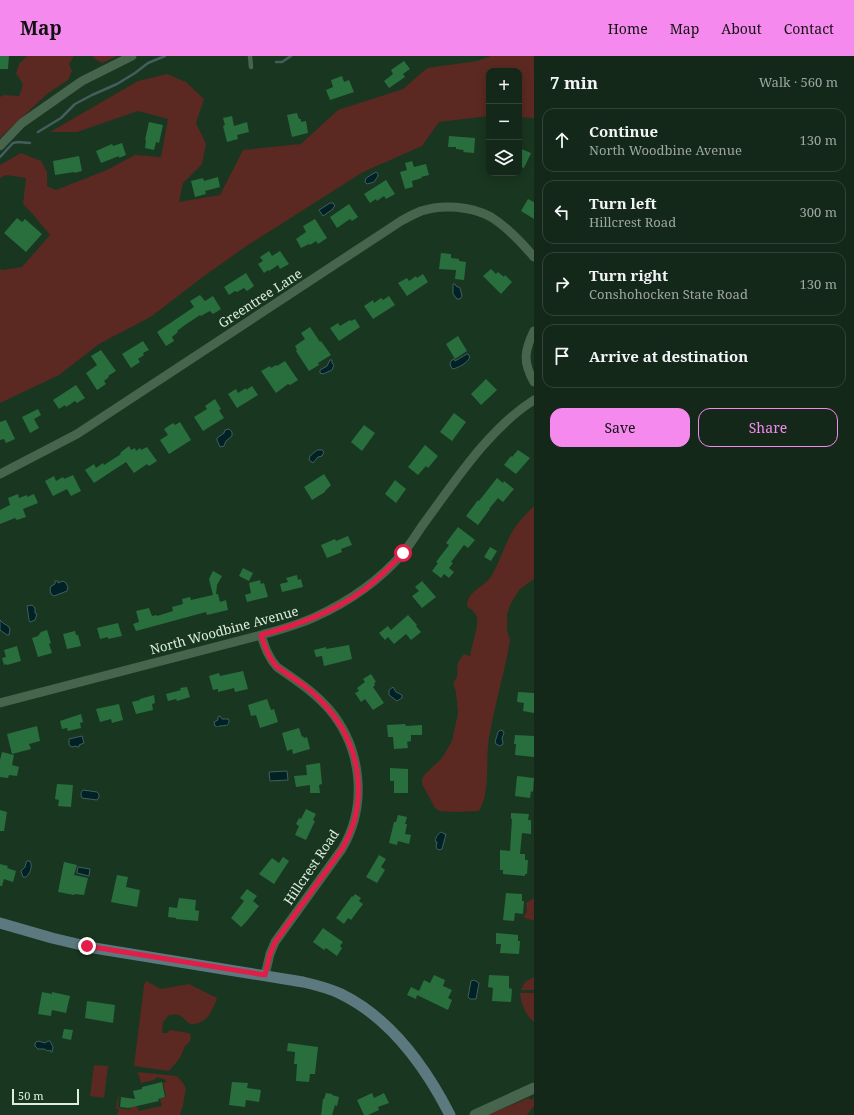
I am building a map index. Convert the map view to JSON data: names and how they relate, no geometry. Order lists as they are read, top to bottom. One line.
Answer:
{"streets":{"street":["Greentree Lane","North Woodbine Avenue","Hillcrest Road"]},"crossings":[["North Woodbine Avenue","Hillcrest Road"]],"scale_bar":"50 m","page":{"header":"Map","nav":["Home","Map","About","Contact"],"heading":["7 min","Walk · 560 m"],"map_buttons":["+","−"],"list":[["Continue","North Woodbine Avenue","130 m"],["Turn left","Hillcrest Road","300 m"],["Turn right","Conshohocken State Road","130 m"],"Arrive at destination"],"buttons":["Save","Share"],"scale":"50 m"}}
